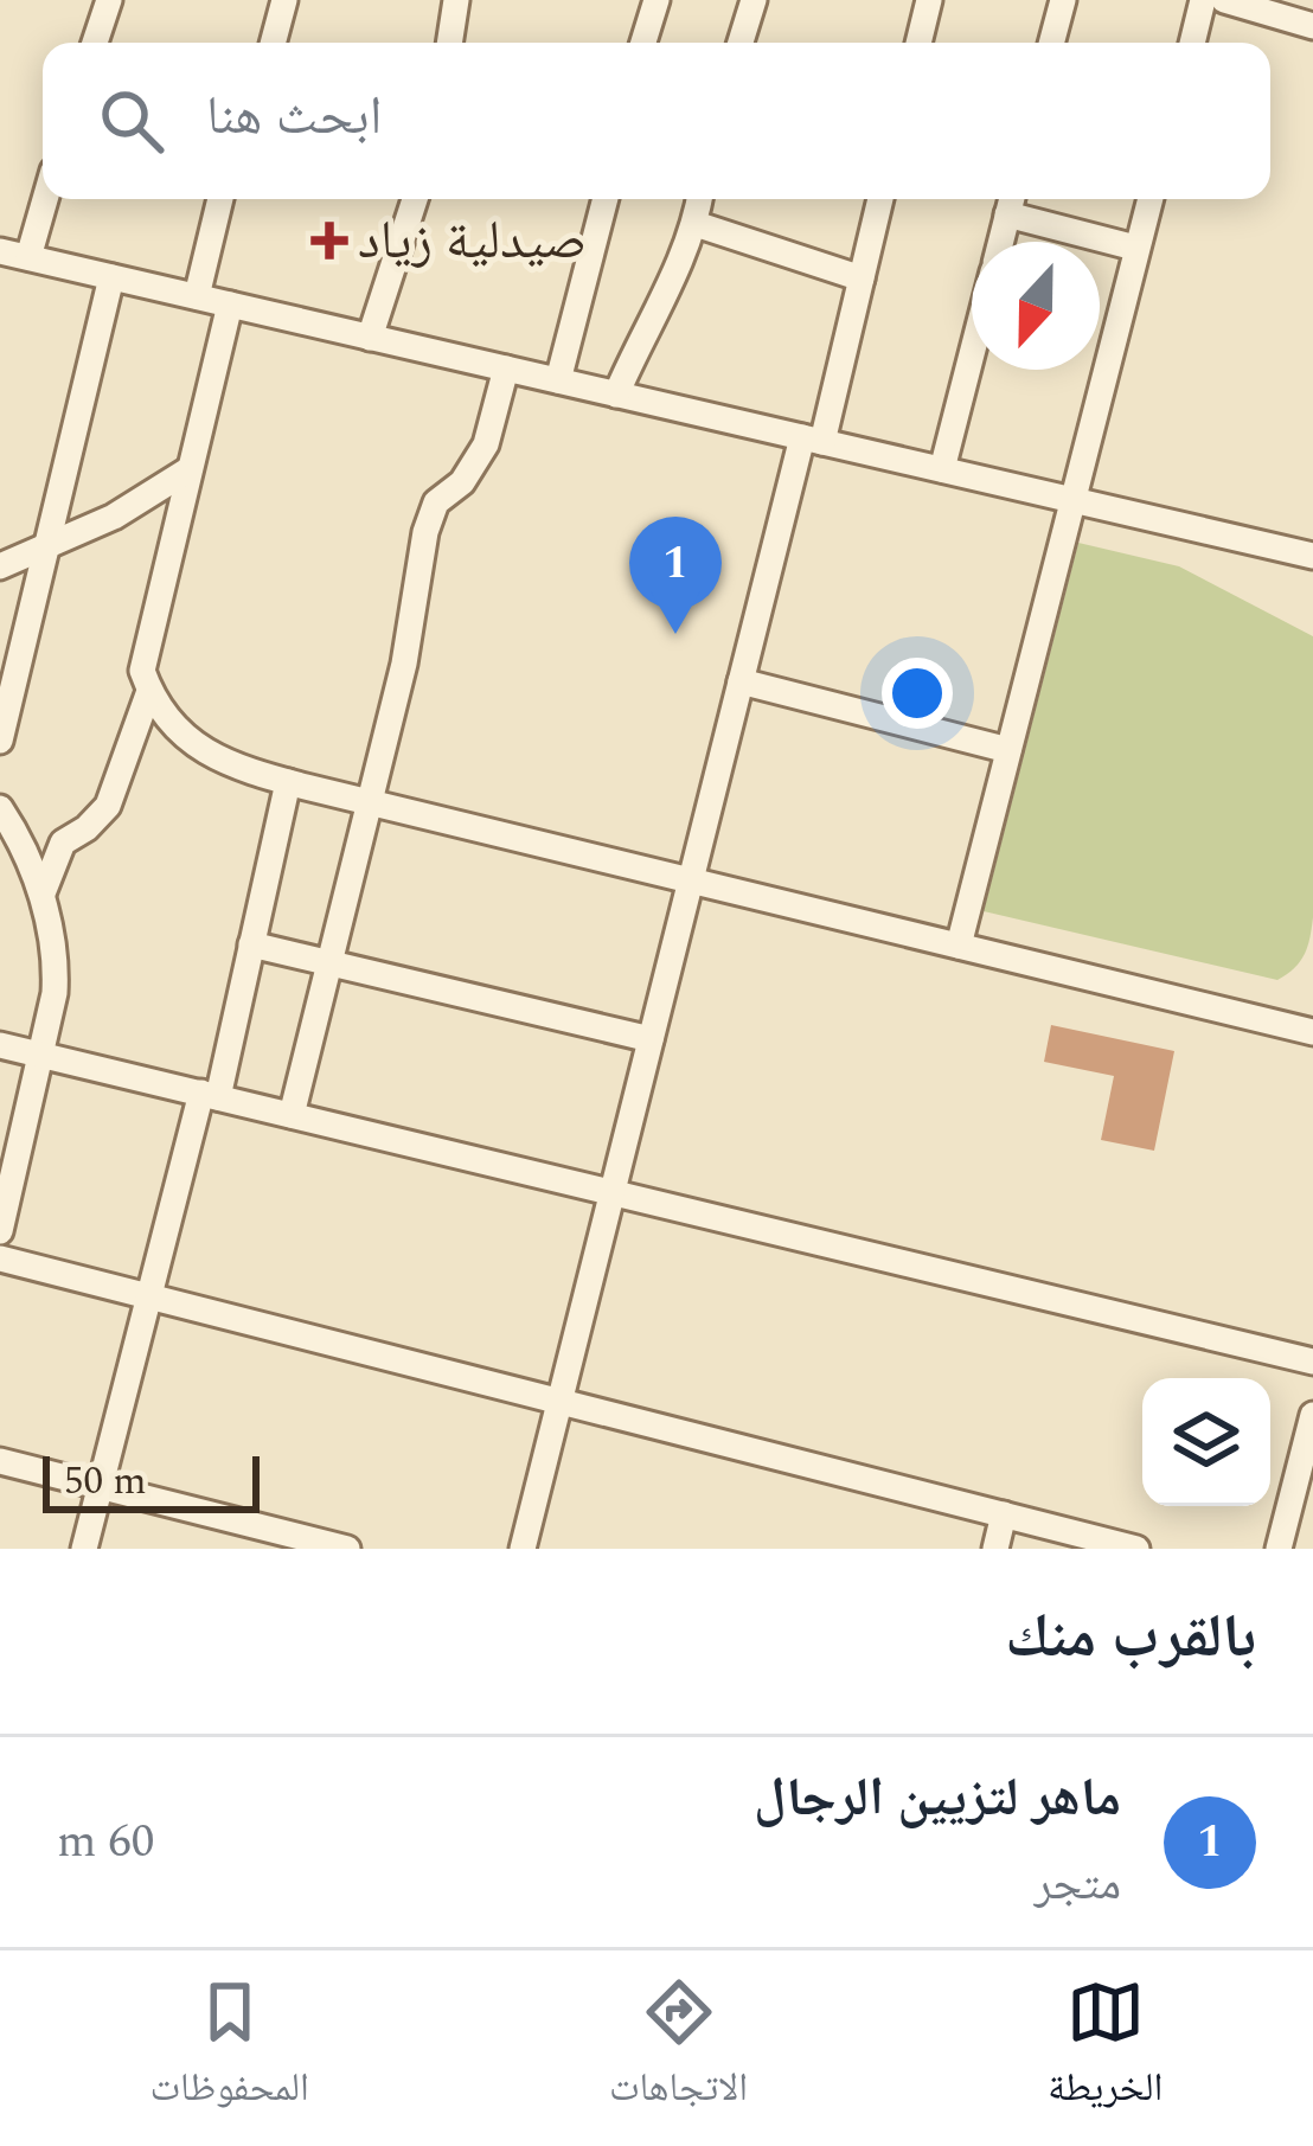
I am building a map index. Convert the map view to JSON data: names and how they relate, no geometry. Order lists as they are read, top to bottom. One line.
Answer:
{"places":{"health":["صيدلية زياد"]},"scale_bar":"50 m","north":"bottom","page":{"search":"ابحث هنا","pins":"1","scale":"50 m","heading":"بالقرب منك","list":[{"mark":"1","name":"ماهر لتزيين الرجال","note":"متجر","value":"60 m"}],"nav":["الخريطة","الاتجاهات","المحفوظات"]}}
